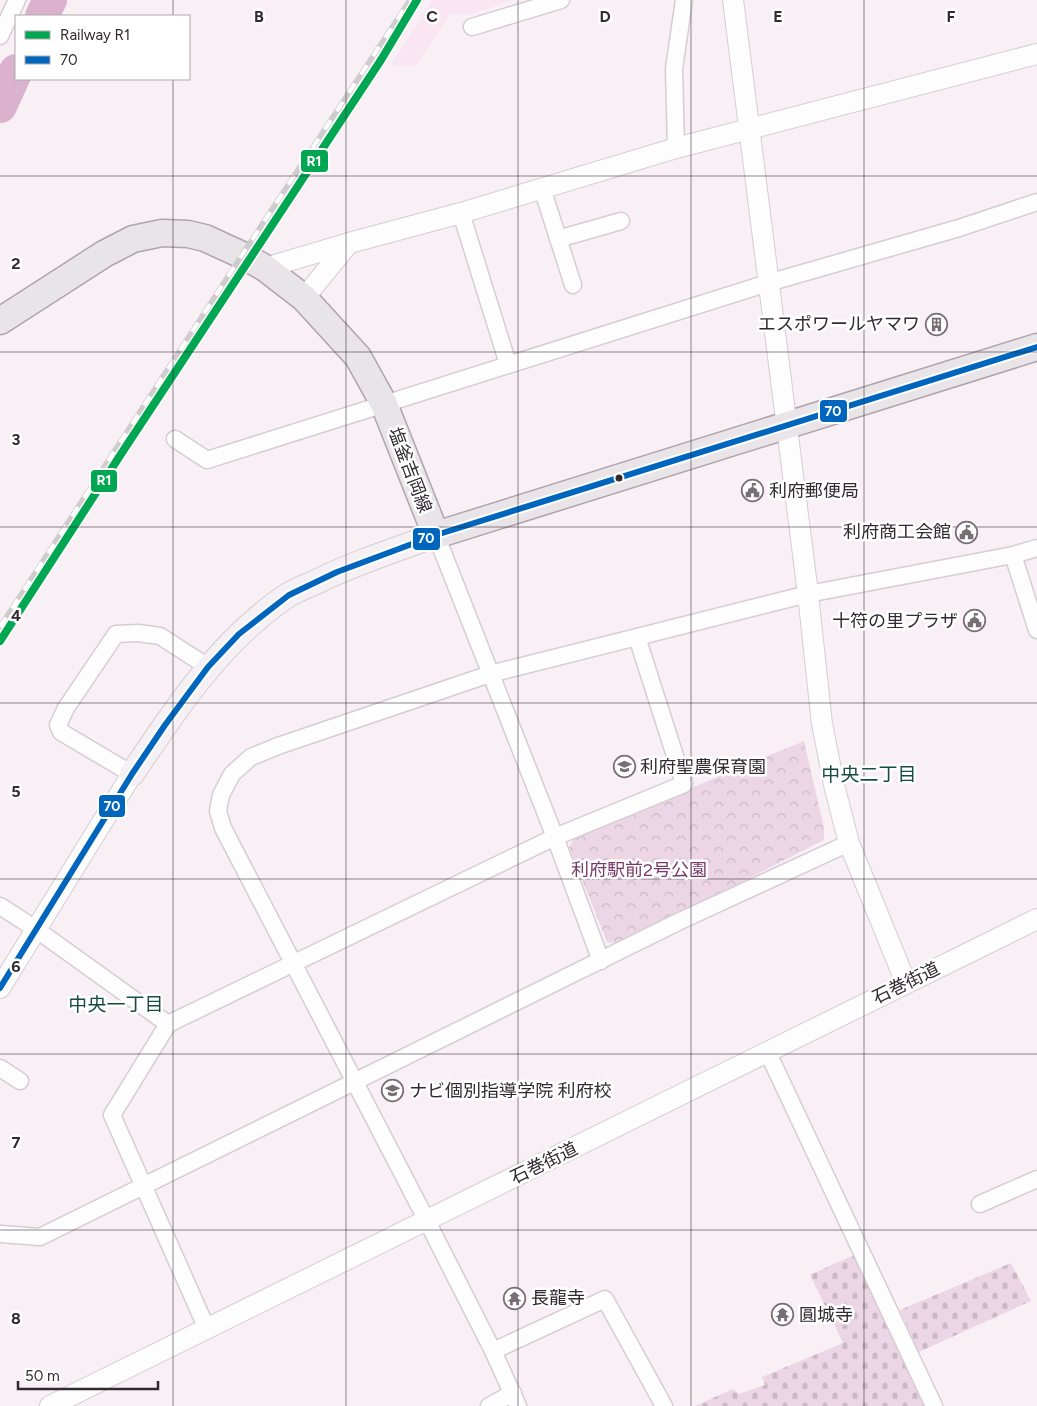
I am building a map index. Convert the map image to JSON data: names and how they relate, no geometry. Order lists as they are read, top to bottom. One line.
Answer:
{"streets":{"main road":["塩釜吉岡線"],"street":["石巻街道"]},"districts":["中央二丁目","中央一丁目"],"parks":["利府駅前2号公園"],"places":{"building":["エスポワールヤマワ"],"public building":["利府郵便局","利府商工会館","十符の里プラザ"],"school or university":["利府聖農保育園","ナビ個別指導学院 利府校"],"temple":["長龍寺","圓城寺"]},"lines":["rail line R1","transit line 70"],"legend":["Railway R1","70"],"scale_bar":"50 m","grid":{"columns":["B","C","D","E","F"],"rows":["2","3","4","5","6","7","8"]}}
